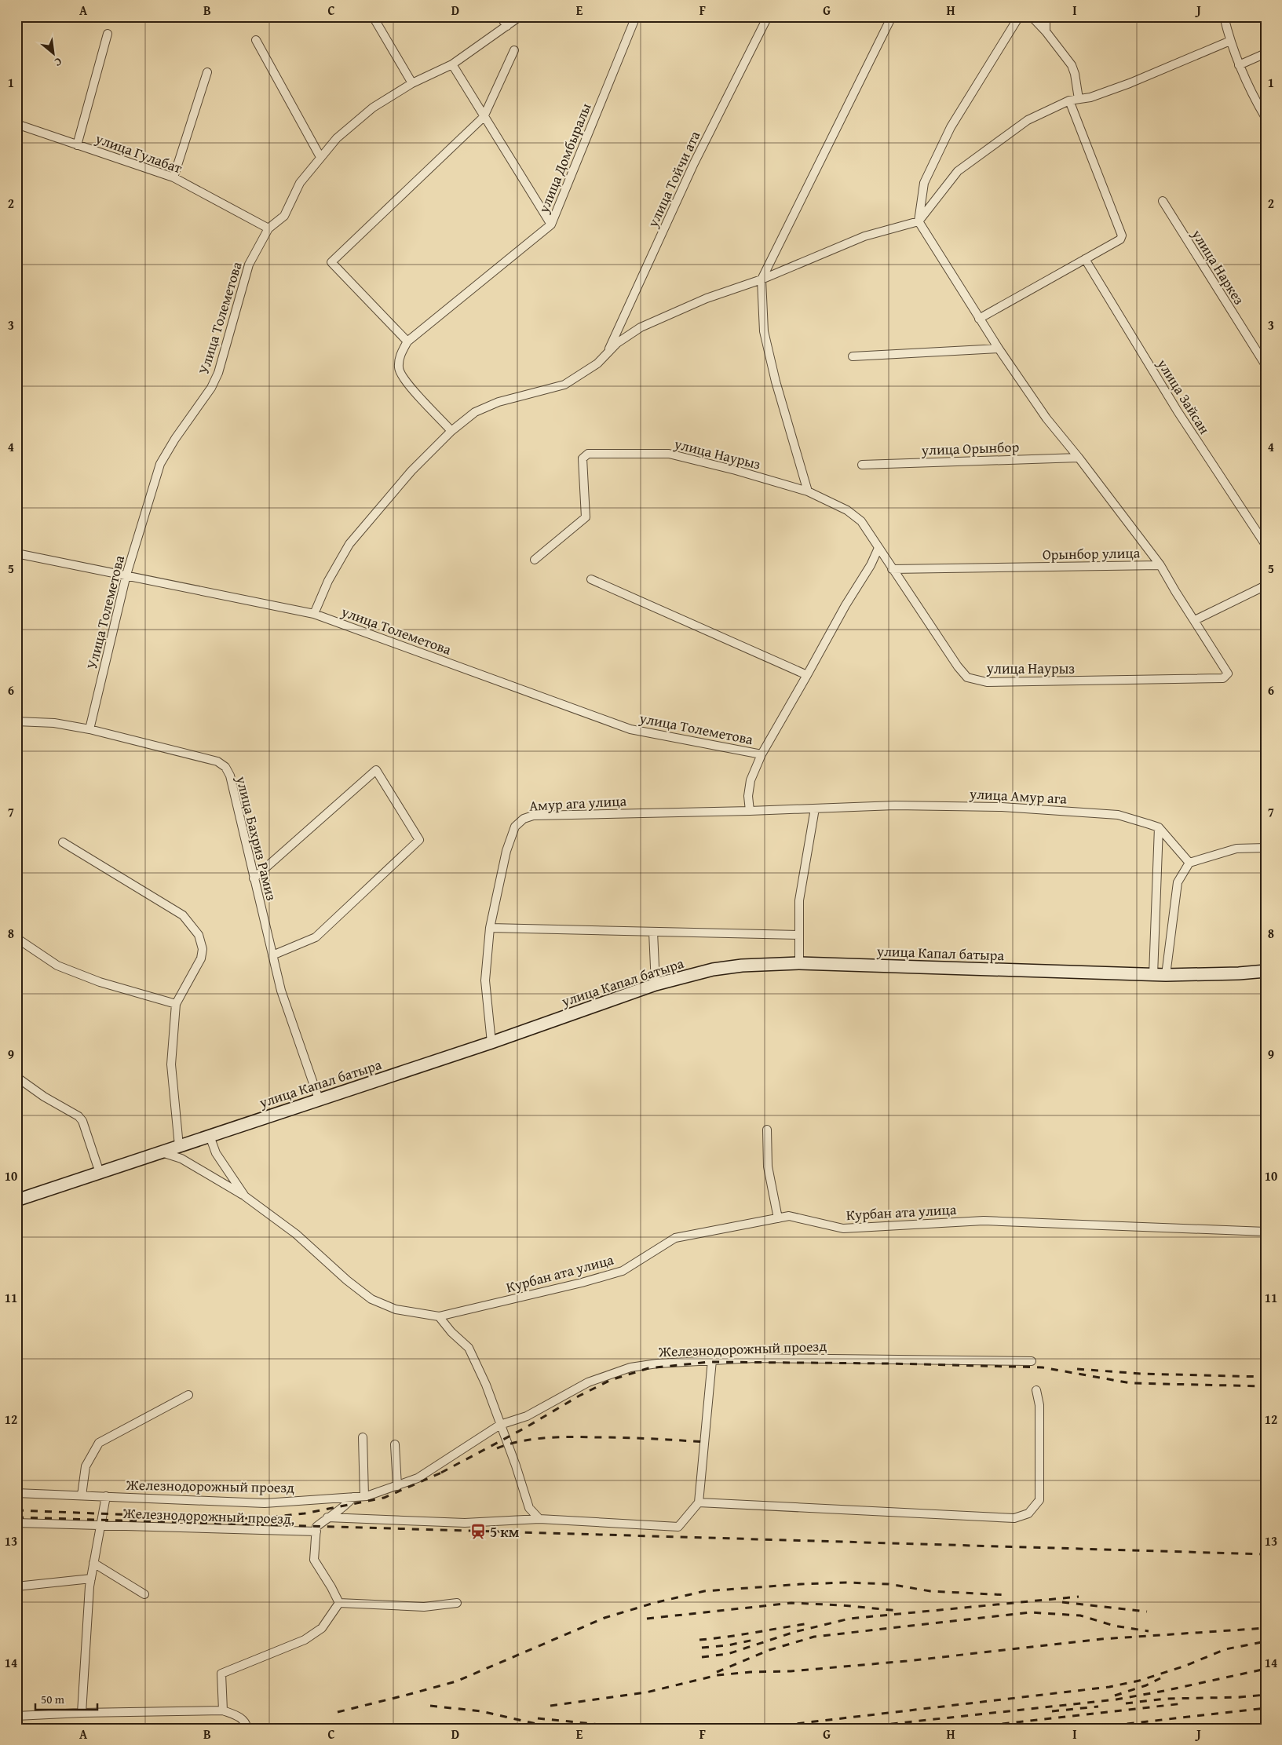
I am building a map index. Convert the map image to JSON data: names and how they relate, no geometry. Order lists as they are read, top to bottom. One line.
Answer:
{"streets":{"main road":["улица Капал батыра"],"street":["улица Гулабат","улица Домбыралы","улица Тойчи ата","улица Наркез","Улица Толеметова","улица Зайсан","улица Орынбор","улица Наурыз","Орынбор улица","улица Толеметова","улица Амур ага","Амур ага улица","улица Бахриз Рамиз","Курбан ата улица","Железнодорожный проезд","Железнодорожный проезд,"]},"crossings":[["улица Гулабат","Улица Толеметова"],["Улица Толеметова","улица Толеметова"],["Улица Толеметова","улица Бахриз Рамиз"],["улица Наурыз","Орынбор улица"],["улица Амур ага","Амур ага улица"],["Амур ага улица","улица Капал батыра"],["улица Бахриз Рамиз","улица Капал батыра"],["Железнодорожный проезд","Железнодорожный проезд,"]],"places":{"station":["5 км"]},"scale_bar":"50 m","north":"bottom right","grid":{"columns":["A","B","C","D","E","F","G","H","I","J"],"rows":["1","2","3","4","5","6","7","8","9","10","11","12","13","14"]}}
